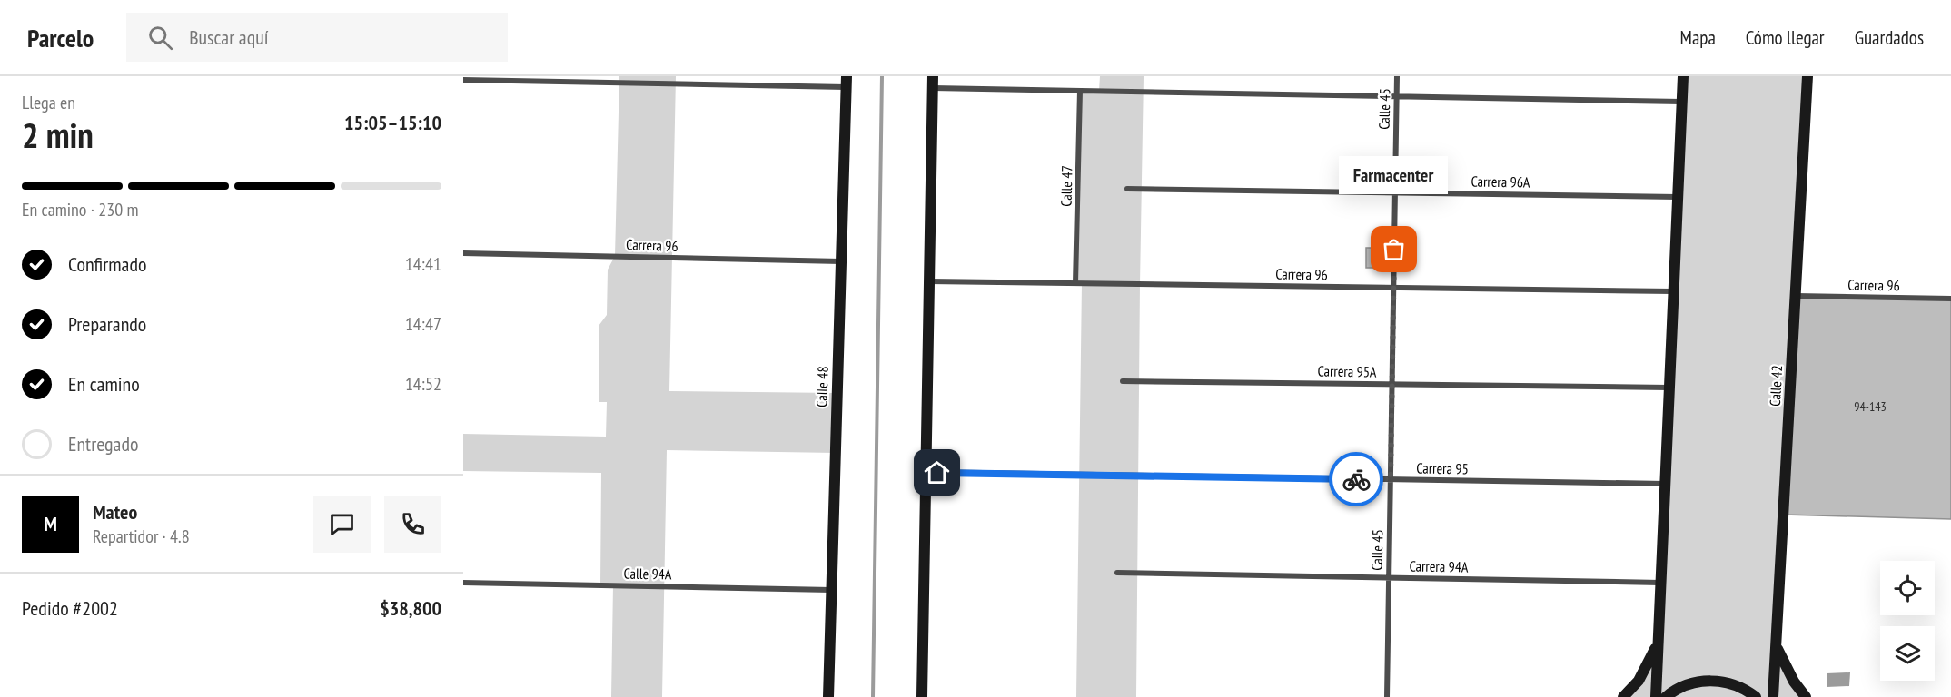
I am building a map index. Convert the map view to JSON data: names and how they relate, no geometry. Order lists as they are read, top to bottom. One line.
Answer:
{"streets":{"street":["Calle 45","Carrera 96A","Calle 47","Carrera 96","Carrera 95A","Calle 42","Calle 48","Carrera 95","Carrera 94A","Calle 94A"]},"crossings":[["Calle 45","Carrera 96A"],["Calle 45","Carrera 96"],["Calle 45","Carrera 95A"],["Calle 45","Carrera 95"],["Calle 45","Carrera 94A"],["Calle 47","Carrera 96"],["Carrera 96","Calle 42"],["Carrera 96","Calle 48"],["Calle 48","Calle 94A"]],"places":["Farmacenter"],"house_numbers":["94-143"],"page":{"header":"Parcelo","search":"Buscar aquí","nav":["Mapa","Cómo llegar","Guardados"],"heading":["2 min","Llega en","15:05–15:10"],"panel":["Mateo","Repartidor · 4.8","Pedido #2002","$38,800"],"bubble":"Farmacenter","bar":"En camino · 230 m","list":[["Confirmado","14:41"],["Preparando","14:47"],["En camino","14:52"],"Entregado"],"round":"M"}}
